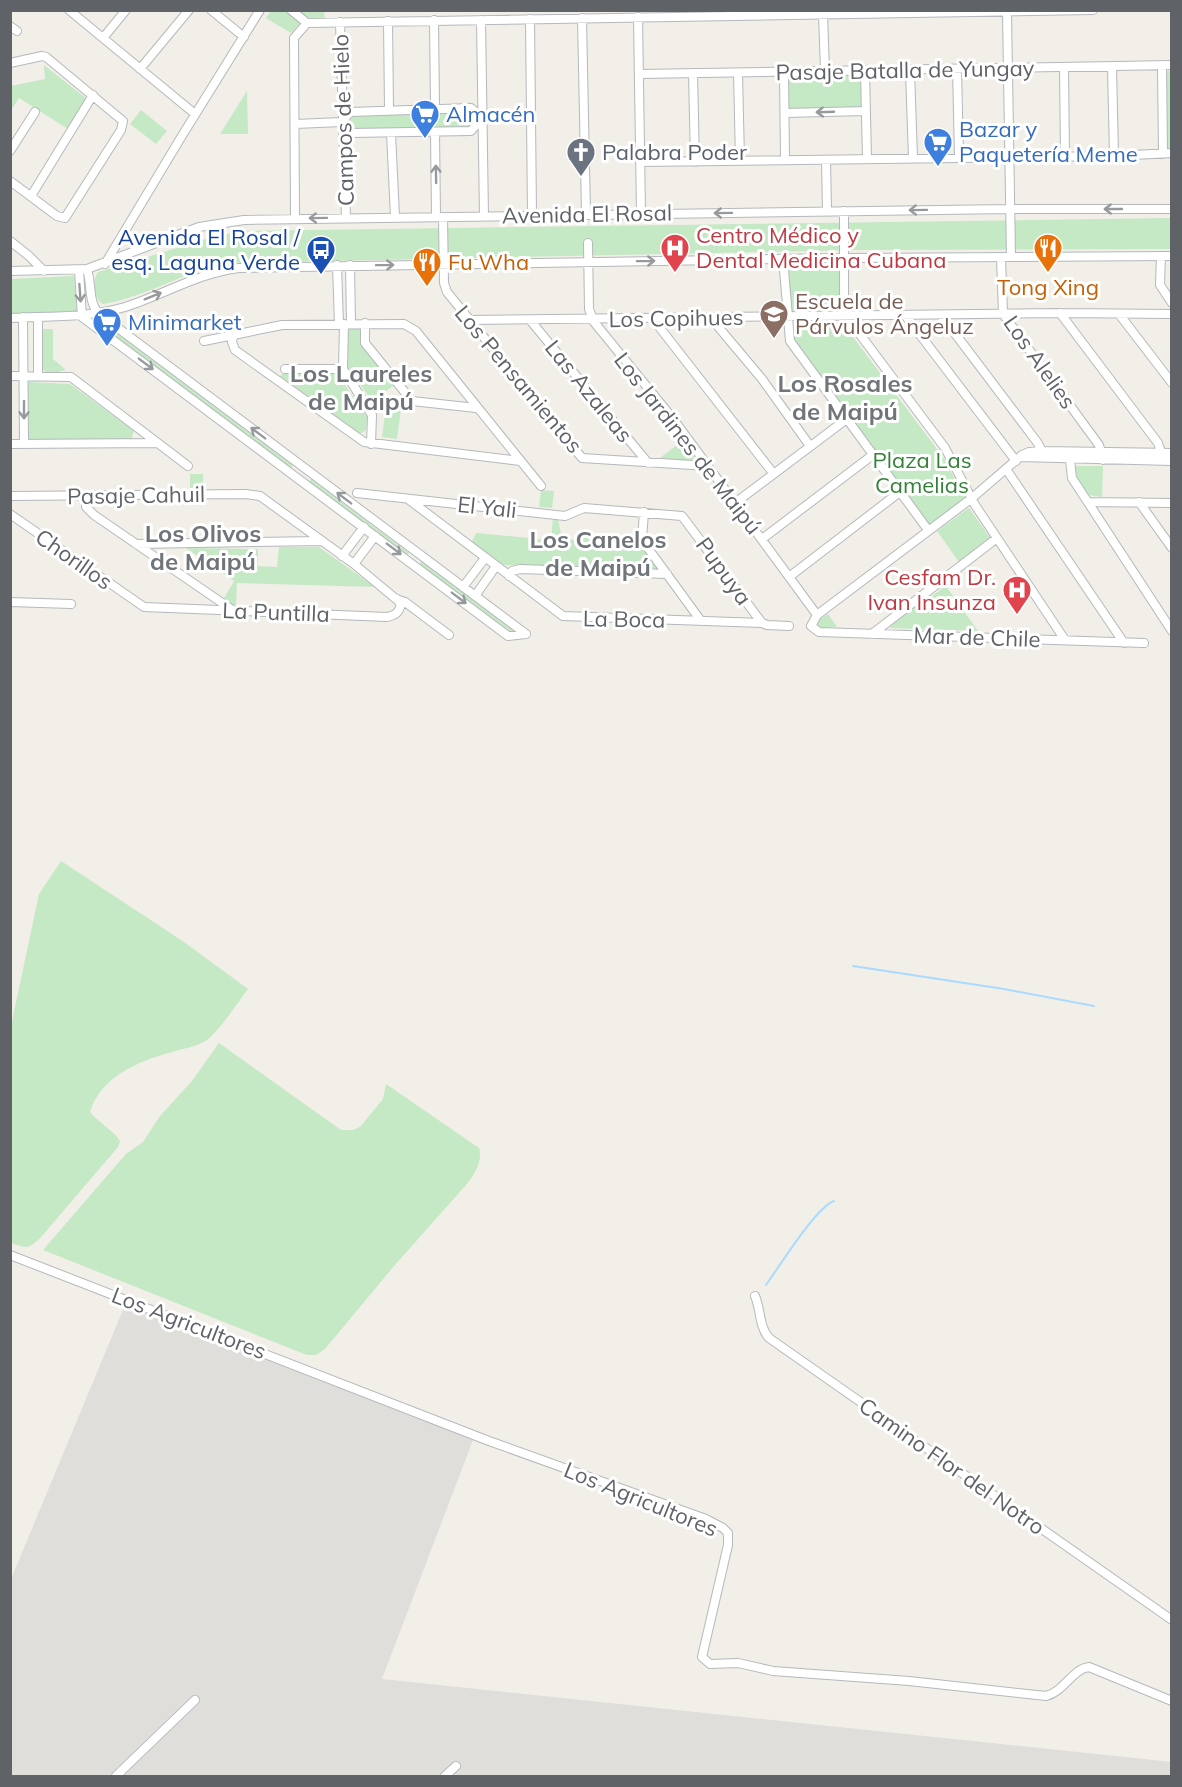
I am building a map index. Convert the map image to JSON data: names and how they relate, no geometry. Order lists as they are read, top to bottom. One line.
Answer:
{"streets":{"street":["Pasaje Batalla de Yungay","Campos de Hielo","Avenida El Rosal","Los Copihues","Los Alelies","Los Pensamientos","Las Azaleas","Los Jardines de Maipú","Pasaje Cahuil","El Yali","Chorillos","Pupuya","La Puntilla","La Boca","Mar de Chile","Los Agricultores","Camino Flor del Notro"]},"crossings":[["Campos de Hielo","Avenida El Rosal"],["Avenida El Rosal","Los Pensamientos"],["Los Copihues","Los Alelies"],["Los Copihues","Los Pensamientos"],["Los Copihues","Las Azaleas"],["Los Copihues","Los Jardines de Maipú"],["Los Pensamientos","Las Azaleas"],["Los Pensamientos","Los Jardines de Maipú"],["Los Jardines de Maipú","Mar de Chile"],["El Yali","Pupuya"],["El Yali","La Boca"],["Chorillos","La Puntilla"],["Pupuya","La Boca"]],"districts":["Los Laureles de Maipú","Los Rosales de Maipú","Los Olivos de Maipú","Los Canelos de Maipú"],"parks":["Plaza Las Camelias"],"places":{"supermarket":["Almacén","Bazar y Paquetería Meme","Minimarket"],"church":["Palabra Poder"],"hospital":["Centro Médico y Dental Medicina Cubana","Cesfam Dr. Ivan Insunza"],"restaurant":["Tong Xing","Fu Wha"],"bus stop":["Avenida El Rosal / esq. Laguna Verde"],"school or university":["Escuela de Párvulos Ángeluz"]}}
